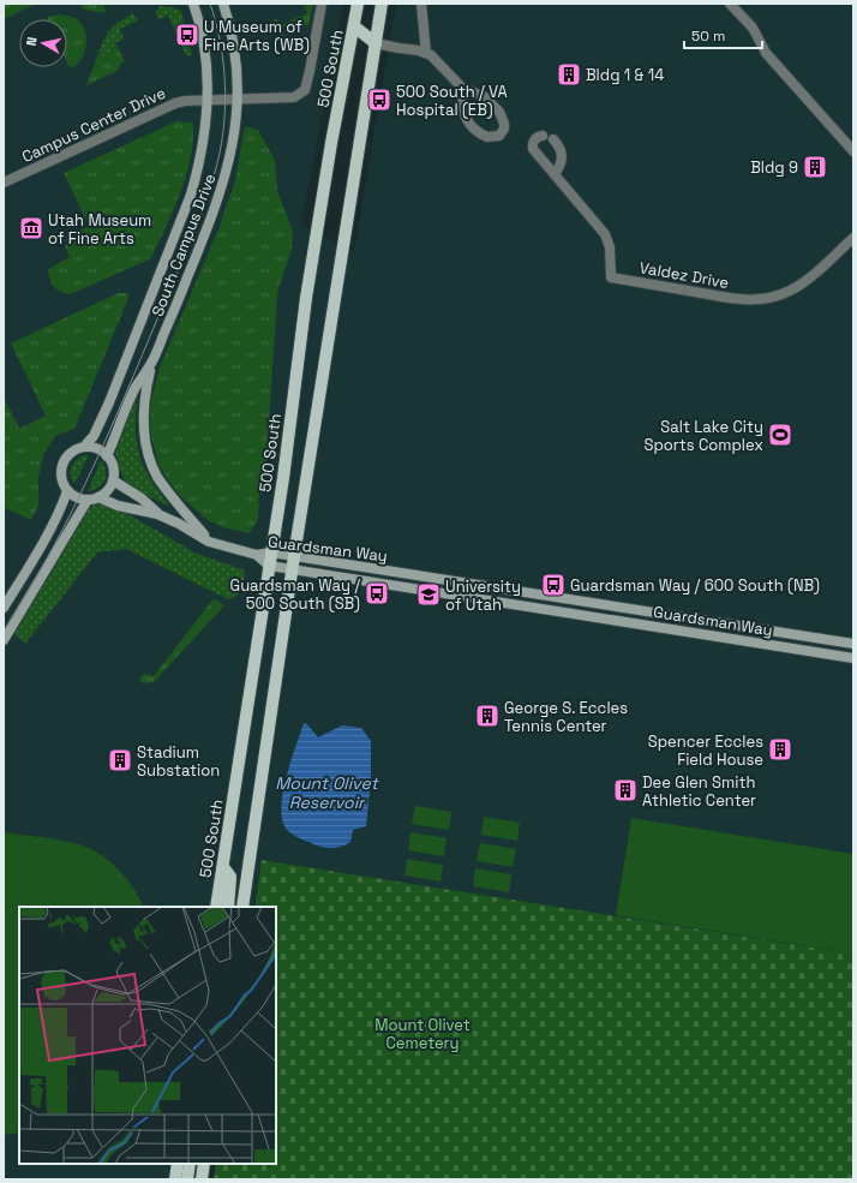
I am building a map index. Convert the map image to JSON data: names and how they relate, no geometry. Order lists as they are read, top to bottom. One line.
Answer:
{"streets":{"main road":["500 South"],"street":["Campus Center Drive","South Campus Drive","Valdez Drive","Guardsman Way"]},"crossings":[["500 South","Guardsman Way"],["Campus Center Drive","South Campus Drive"]],"water":["Mount Olivet Reservoir"],"parks":["Mount Olivet Cemetery"],"places":{"bus stop":["U Museum of Fine Arts (WB)","500 South / VA Hospital (EB)","Guardsman Way / 600 South (NB)","Guardsman Way / 500 South (SB)"],"building":["Bldg 1 & 14","Bldg 9","George S. Eccles Tennis Center","Spencer Eccles Field House","Stadium Substation","Dee Glen Smith Athletic Center"],"museum":["Utah Museum of Fine Arts"],"sports":["Salt Lake City Sports Complex"],"school or university":["University of Utah"]},"scale_bar":"50 m","north":"left"}
